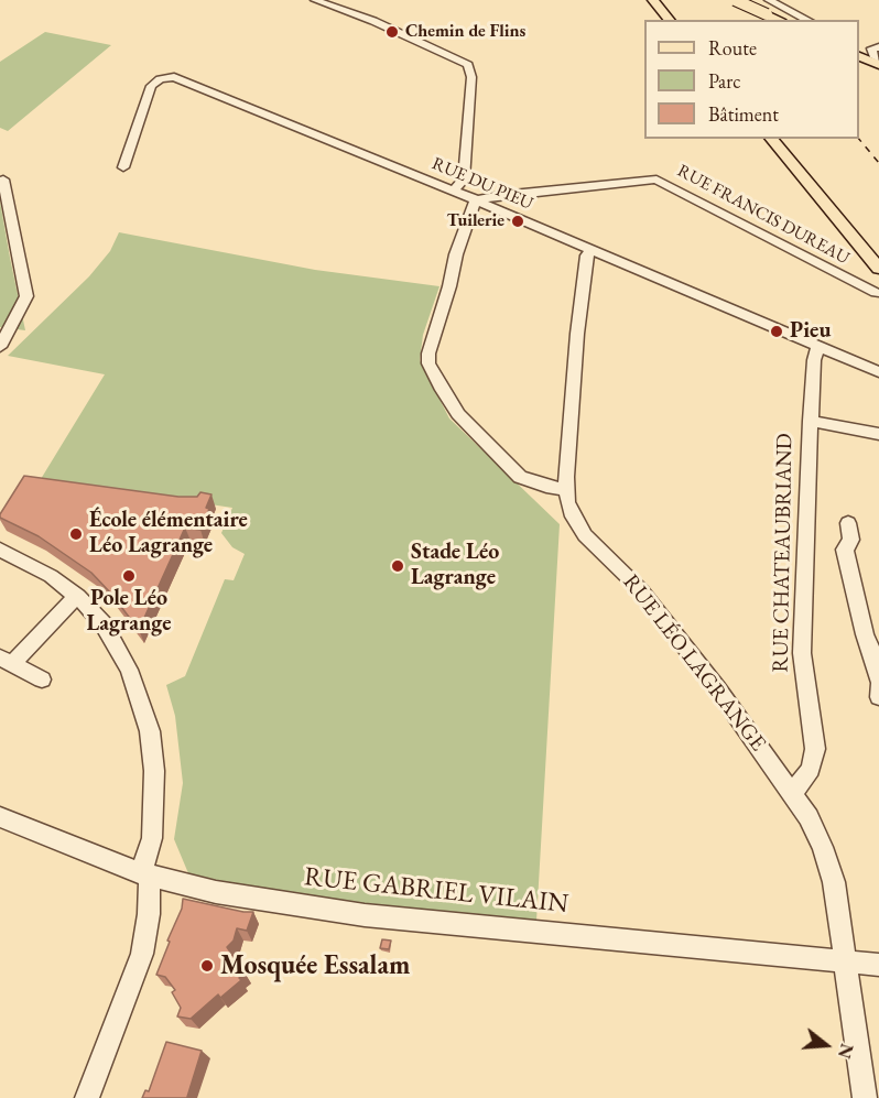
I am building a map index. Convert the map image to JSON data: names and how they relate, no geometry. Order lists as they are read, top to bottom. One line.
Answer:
{"streets":{"street":["RUE DU PIEU","RUE FRANCIS DUREAU","RUE CHATEAUBRIAND","RUE LÉO LAGRANGE","RUE GABRIEL VILAIN"]},"crossings":[["RUE DU PIEU","RUE FRANCIS DUREAU"],["RUE DU PIEU","RUE CHATEAUBRIAND"],["RUE DU PIEU","RUE LÉO LAGRANGE"],["RUE CHATEAUBRIAND","RUE LÉO LAGRANGE"],["RUE LÉO LAGRANGE","RUE GABRIEL VILAIN"]],"places":["Chemin de Flins","Tuilerie","Pieu","École élémentaire Léo Lagrange","Stade Léo Lagrange","Pole Léo Lagrange","Mosquée Essalam"],"legend":["Route","Parc","Bâtiment"],"north":"right"}
